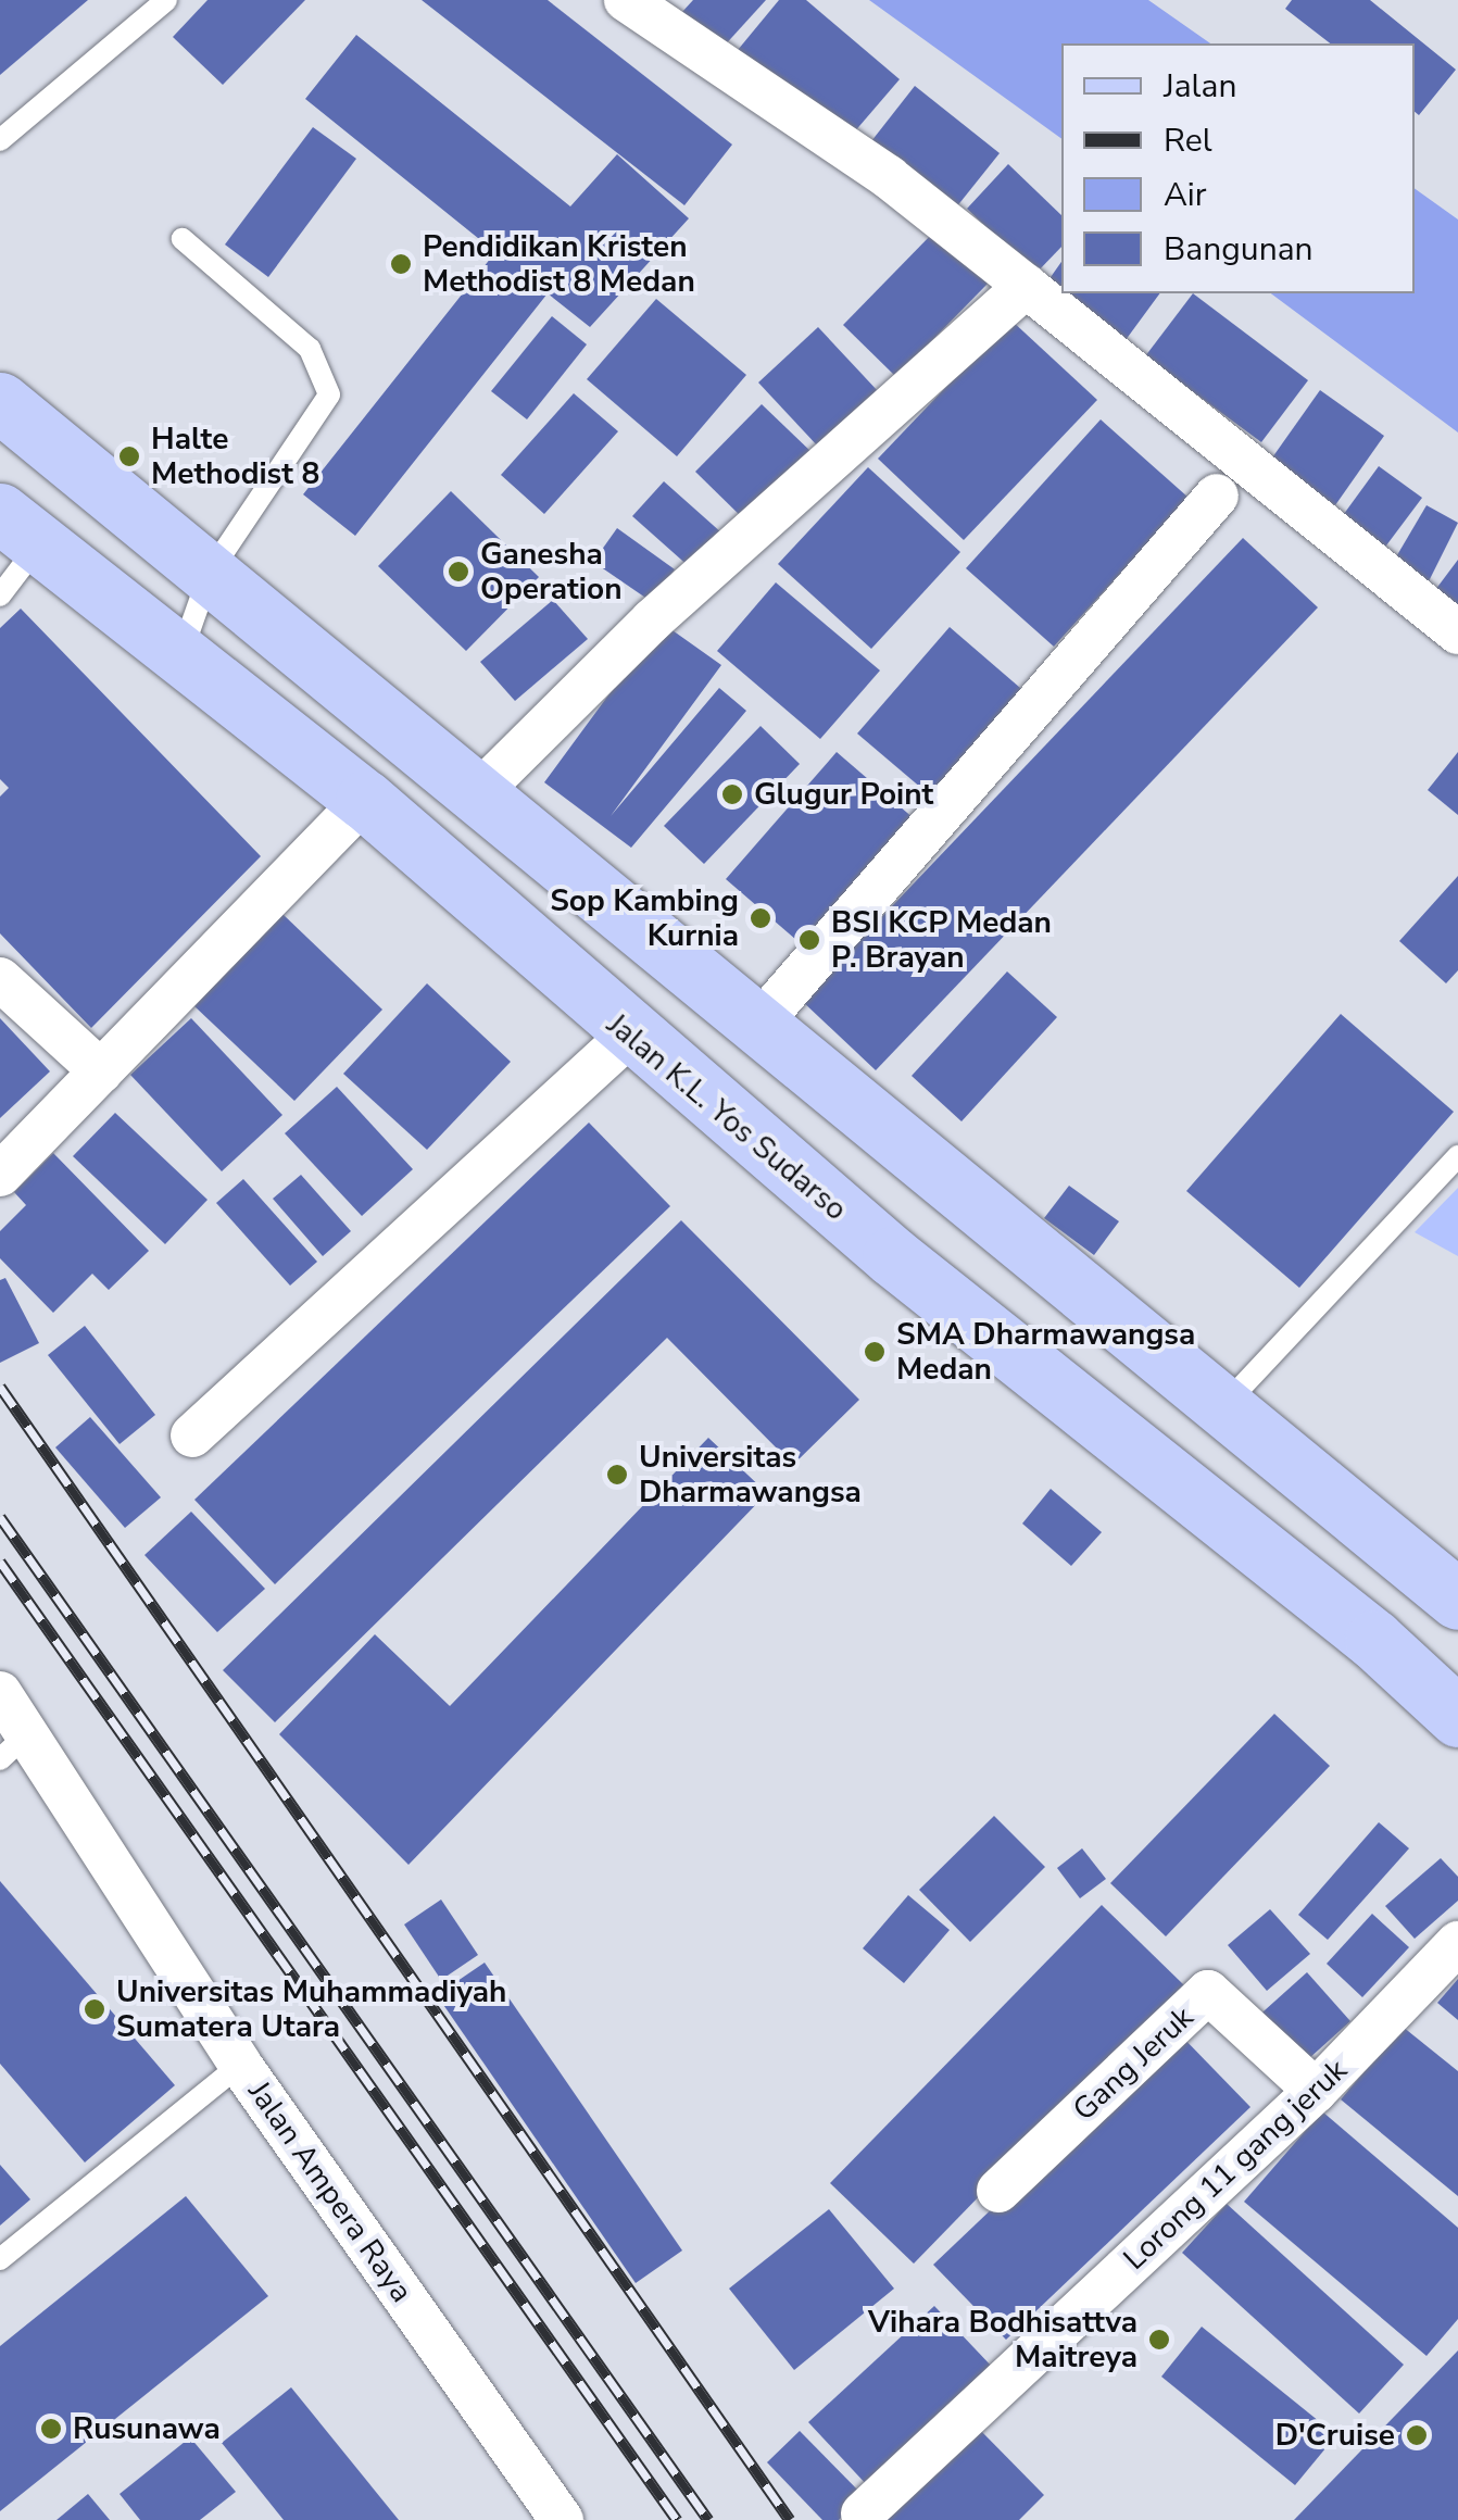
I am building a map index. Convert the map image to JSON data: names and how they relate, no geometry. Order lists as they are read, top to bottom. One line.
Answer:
{"streets":{"main road":["Jalan K.L. Yos Sudarso"],"street":["Gang Jeruk","Lorong 11 gang jeruk","Jalan Ampera Raya"]},"crossings":[["Gang Jeruk","Lorong 11 gang jeruk"]],"places":["Pendidikan Kristen Methodist 8 Medan","Halte Methodist 8","Ganesha Operation","Glugur Point","Sop Kambing Kurnia","BSI KCP Medan P. Brayan","SMA Dharmawangsa Medan","Universitas Dharmawangsa","Universitas Muhammadiyah Sumatera Utara","Vihara Bodhisattva Maitreya","Rusunawa","D'Cruise"],"legend":["Jalan","Rel","Air","Bangunan"]}
